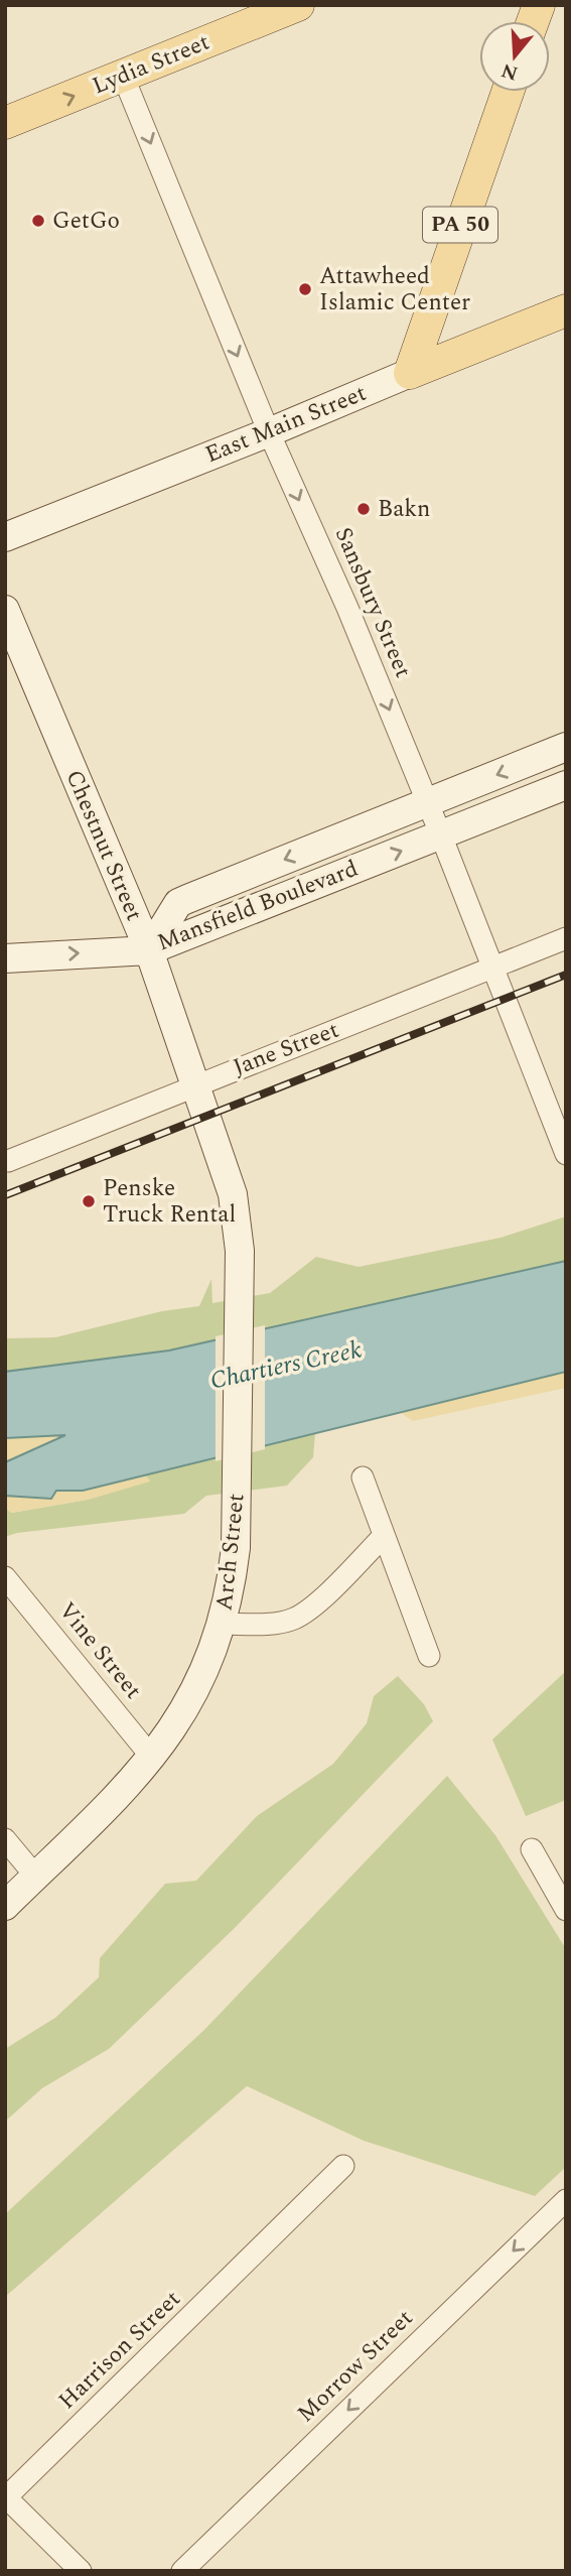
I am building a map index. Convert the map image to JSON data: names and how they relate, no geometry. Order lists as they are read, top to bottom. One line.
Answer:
{"streets":{"main road":["Lydia Street","PA 50","East Main Street","Chestnut Street","Mansfield Boulevard","Arch Street"],"street":["Sansbury Street","Jane Street","Vine Street","Harrison Street","Morrow Street"]},"crossings":[["Lydia Street","Sansbury Street"],["PA 50","East Main Street"],["East Main Street","Sansbury Street"],["Sansbury Street","Mansfield Boulevard"],["Sansbury Street","Jane Street"],["Chestnut Street","Mansfield Boulevard"],["Chestnut Street","Jane Street"],["Chestnut Street","Arch Street"],["Arch Street","Vine Street"]],"one_way":["Lydia Street","Sansbury Street","Morrow Street"],"water":["Chartiers Creek"],"places":["GetGo","Attawheed Islamic Center","Bakn","Penske Truck Rental"],"north":"bottom"}
